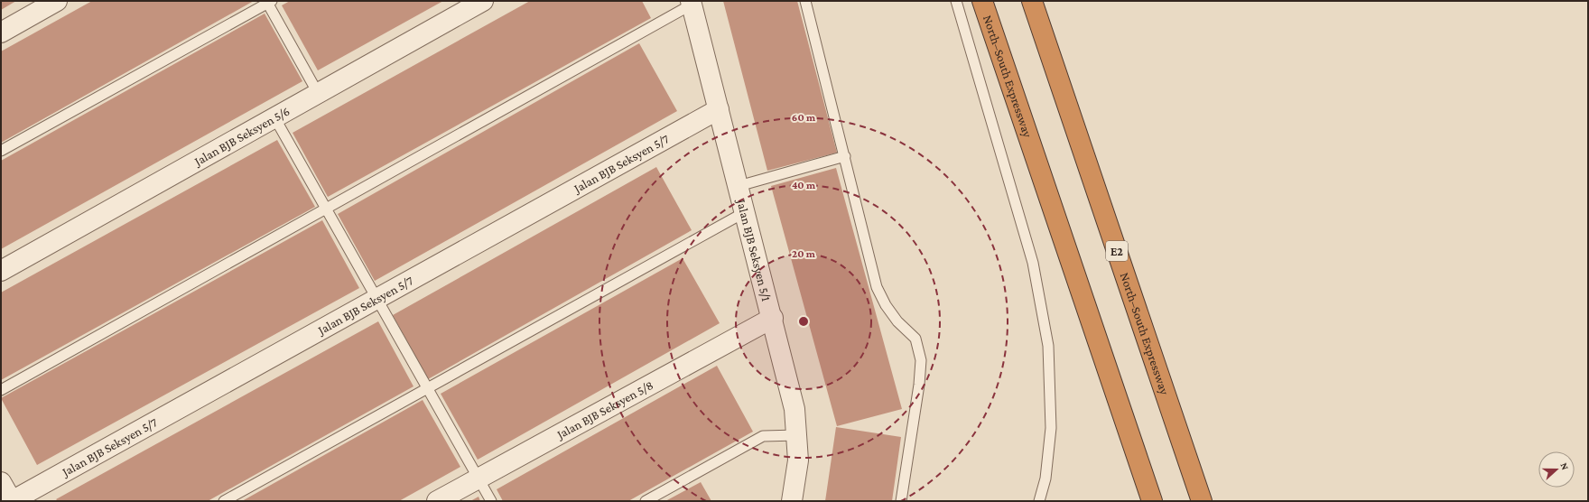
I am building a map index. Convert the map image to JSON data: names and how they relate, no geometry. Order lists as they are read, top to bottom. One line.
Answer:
{"streets":{"highway":["North–South Expressway","E2"],"street":["Jalan BJB Seksyen 5/6","Jalan BJB Seksyen 5/7","Jalan BJB Seksyen 5/1","Jalan BJB Seksyen 5/8"]},"crossings":[["Jalan BJB Seksyen 5/7","Jalan BJB Seksyen 5/1"],["Jalan BJB Seksyen 5/1","Jalan BJB Seksyen 5/8"]],"north":"right","rings":["60 m","40 m","20 m"]}
